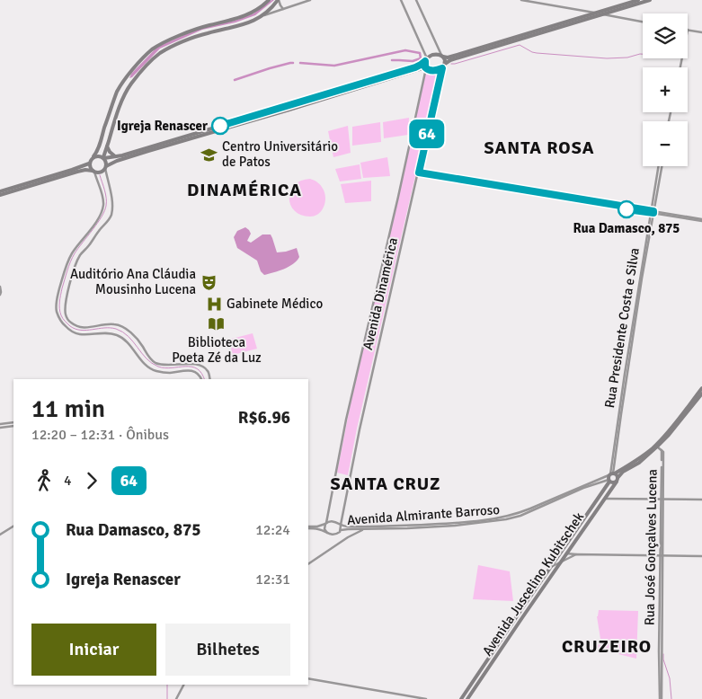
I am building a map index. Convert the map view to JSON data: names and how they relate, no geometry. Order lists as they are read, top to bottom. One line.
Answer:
{"streets":{"main road":["Avenida Almirante Barroso","Avenida Juscelino Kubitschek"],"street":["Avenida Dinamérica","Rua Presidente Costa e Silva","Rua José Gonçalves Lucena"]},"crossings":[["Avenida Dinamérica","Avenida Almirante Barroso"],["Rua Presidente Costa e Silva","Avenida Almirante Barroso"],["Rua Presidente Costa e Silva","Avenida Juscelino Kubitschek"],["Avenida Almirante Barroso","Rua José Gonçalves Lucena"],["Avenida Almirante Barroso","Avenida Juscelino Kubitschek"]],"districts":["SANTA ROSA","DINAMÉRICA","SANTA CRUZ","CRUZEIRO"],"places":{"other":["Igreja Renascer","Rua Damasco, 875"],"school or university":["Centro Universitário de Patos"],"theatre":["Auditório Ana Cláudia Mousinho Lucena"],"hospital":["Gabinete Médico"],"library":["Biblioteca Poeta Zé da Luz"]},"lines":["bus line 64"],"page":{"on_map":"64","map_buttons":["+","−"],"heading":["11 min","12:20 – 12:31 · Ônibus","R$6.96"],"legs":["4","64"],"list":[{"name":"Rua Damasco, 875","value":"12:24"},{"name":"Igreja Renascer","value":"12:31"}],"buttons":["Iniciar","Bilhetes"]}}
